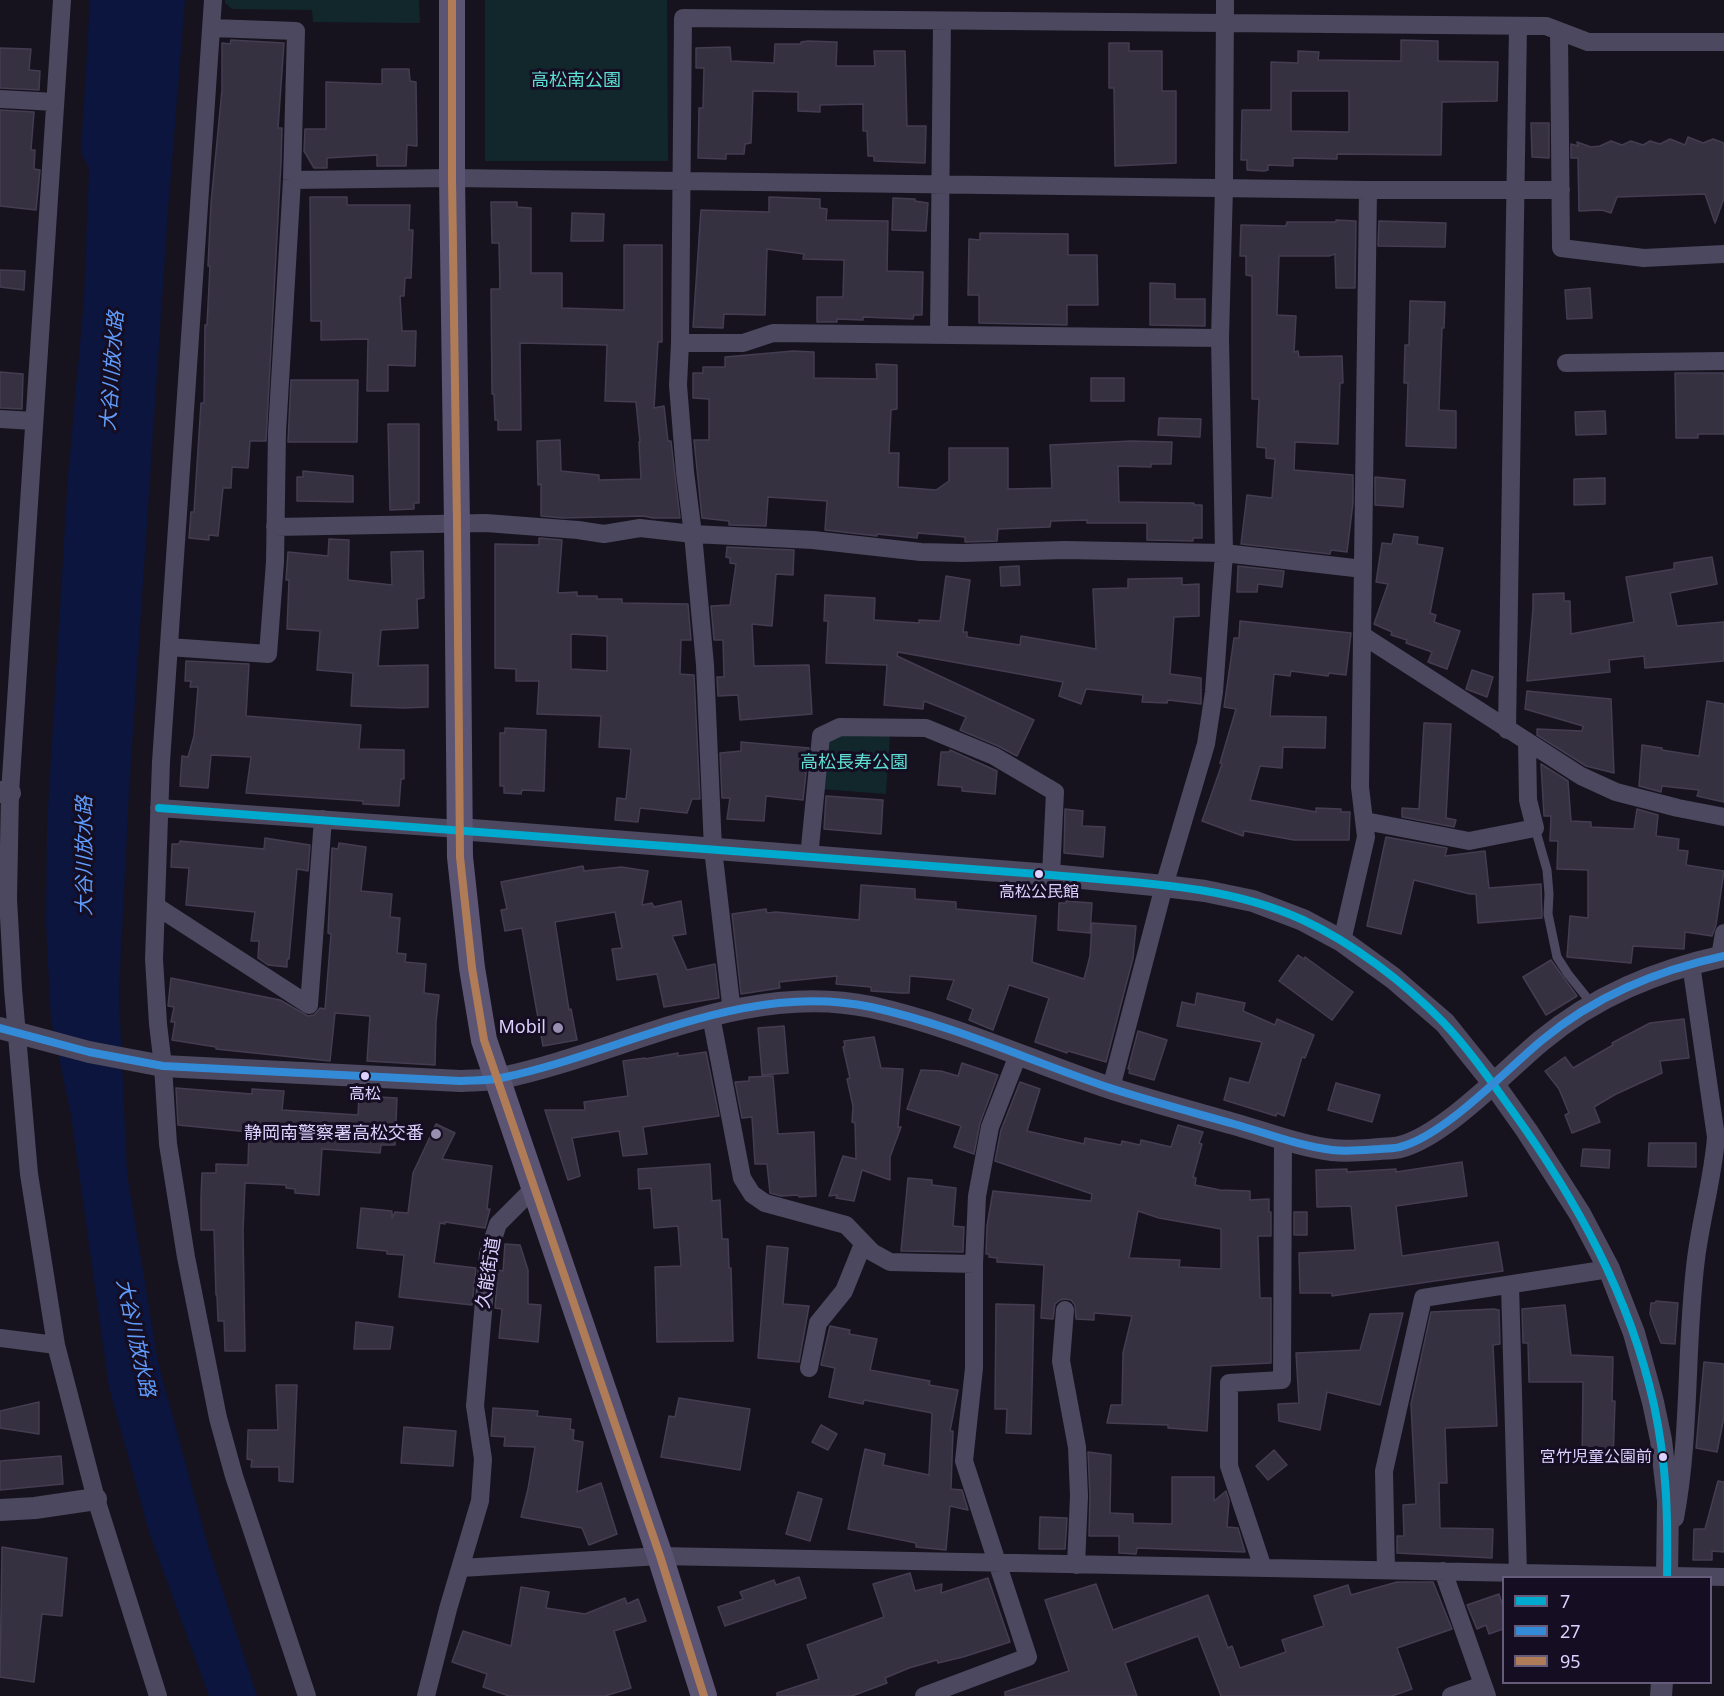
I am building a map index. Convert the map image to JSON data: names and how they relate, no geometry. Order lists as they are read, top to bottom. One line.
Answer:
{"streets":{"street":["久能街道"]},"water":["大谷川放水路"],"parks":["高松南公園","高松長寿公園"],"places":["高松公民館","Mobil","高松","静岡南警察署高松交番","宮竹児童公園前"],"lines":["transit line 95","transit line 7","transit line 27"],"legend":["7","27","95"]}
